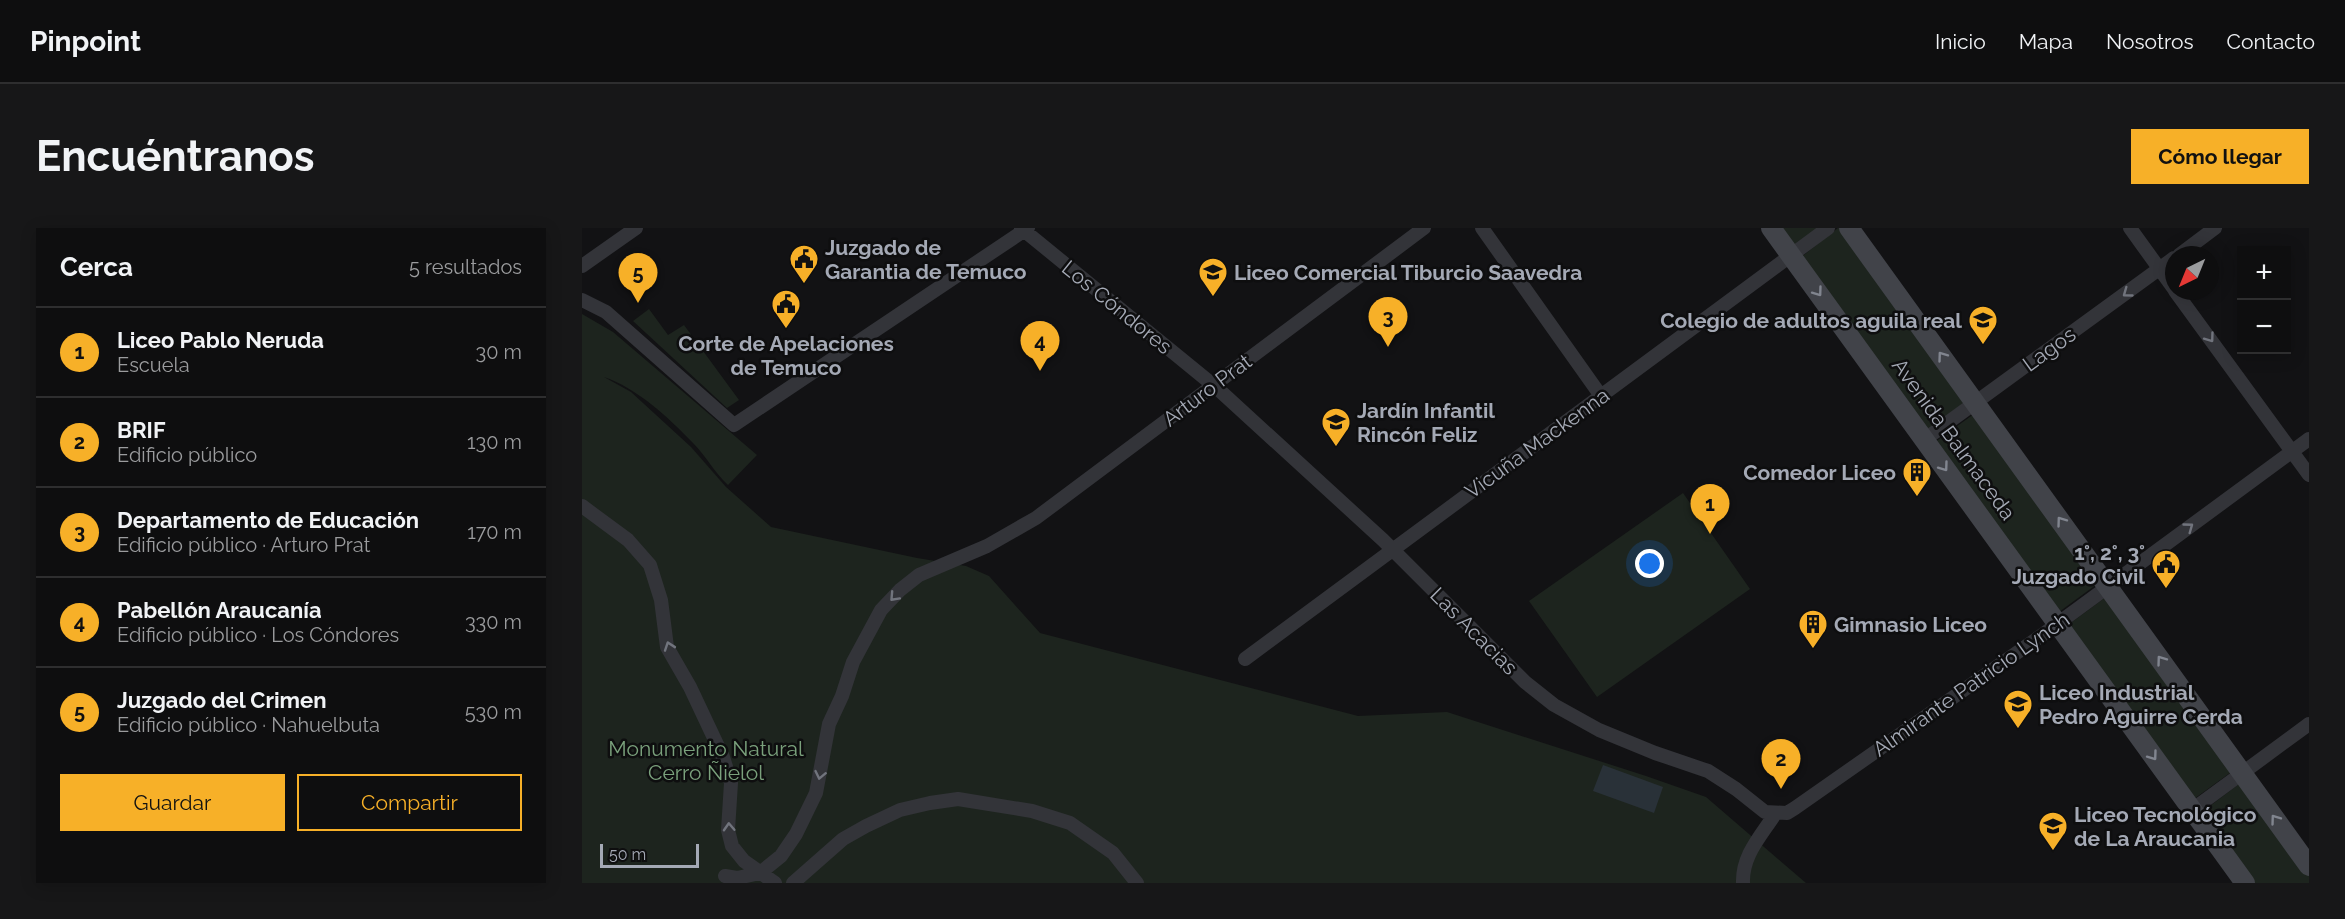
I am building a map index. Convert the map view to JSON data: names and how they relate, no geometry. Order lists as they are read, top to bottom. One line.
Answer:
{"streets":{"main road":["Avenida Balmaceda"],"street":["Los Cóndores","Lagos","Arturo Prat","Vicuña Mackenna","Las Acacias","Almirante Patricio Lynch"]},"crossings":[["Los Cóndores","Arturo Prat"],["Los Cóndores","Las Acacias"],["Lagos","Avenida Balmaceda"],["Arturo Prat","Las Acacias"],["Avenida Balmaceda","Vicuña Mackenna"],["Avenida Balmaceda","Almirante Patricio Lynch"],["Vicuña Mackenna","Las Acacias"],["Las Acacias","Almirante Patricio Lynch"]],"one_way":["Lagos","Arturo Prat"],"parks":["Monumento Natural Cerro Ñielol"],"places":{"public building":["Juzgado de Garantia de Temuco","Corte de Apelaciones de Temuco","1°, 2°, 3° Juzgado Civil"],"school or university":["Liceo Comercial Tiburcio Saavedra","Colegio de adultos aguila real","Jardín Infantil Rincón Feliz","Liceo Industrial Pedro Aguirre Cerda","Liceo Tecnológico de La Araucania"],"building":["Comedor Liceo","Gimnasio Liceo"]},"scale_bar":"50 m","north":"bottom left","page":{"header":"Pinpoint","nav":["Inicio","Mapa","Nosotros","Contacto"],"buttons":["Cómo llegar",["Guardar","Compartir"]],"title":"Encuéntranos","heading":["Cerca","5 resultados"],"map_buttons":["+","−"],"pins":["5","3","4","1","2"],"list":[{"mark":"1","name":"Liceo Pablo Neruda","note":"Escuela","value":"30 m"},{"mark":"2","name":"BRIF","note":"Edificio público","value":"130 m"},{"mark":"3","name":"Departamento de Educación","note":"Edificio público · Arturo Prat","value":"170 m"},{"mark":"4","name":"Pabellón Araucanía","note":"Edificio público · Los Cóndores","value":"330 m"},{"mark":"5","name":"Juzgado del Crimen","note":"Edificio público · Nahuelbuta","value":"530 m"}],"scale":"50 m"}}
